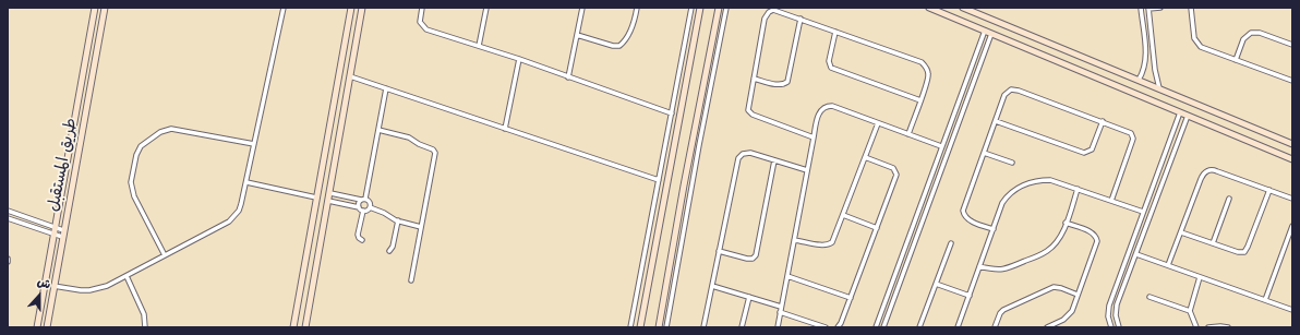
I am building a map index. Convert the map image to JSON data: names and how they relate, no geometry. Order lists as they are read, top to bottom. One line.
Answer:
{"streets":{"street":["طريق المستقبل"]},"north":"top"}
